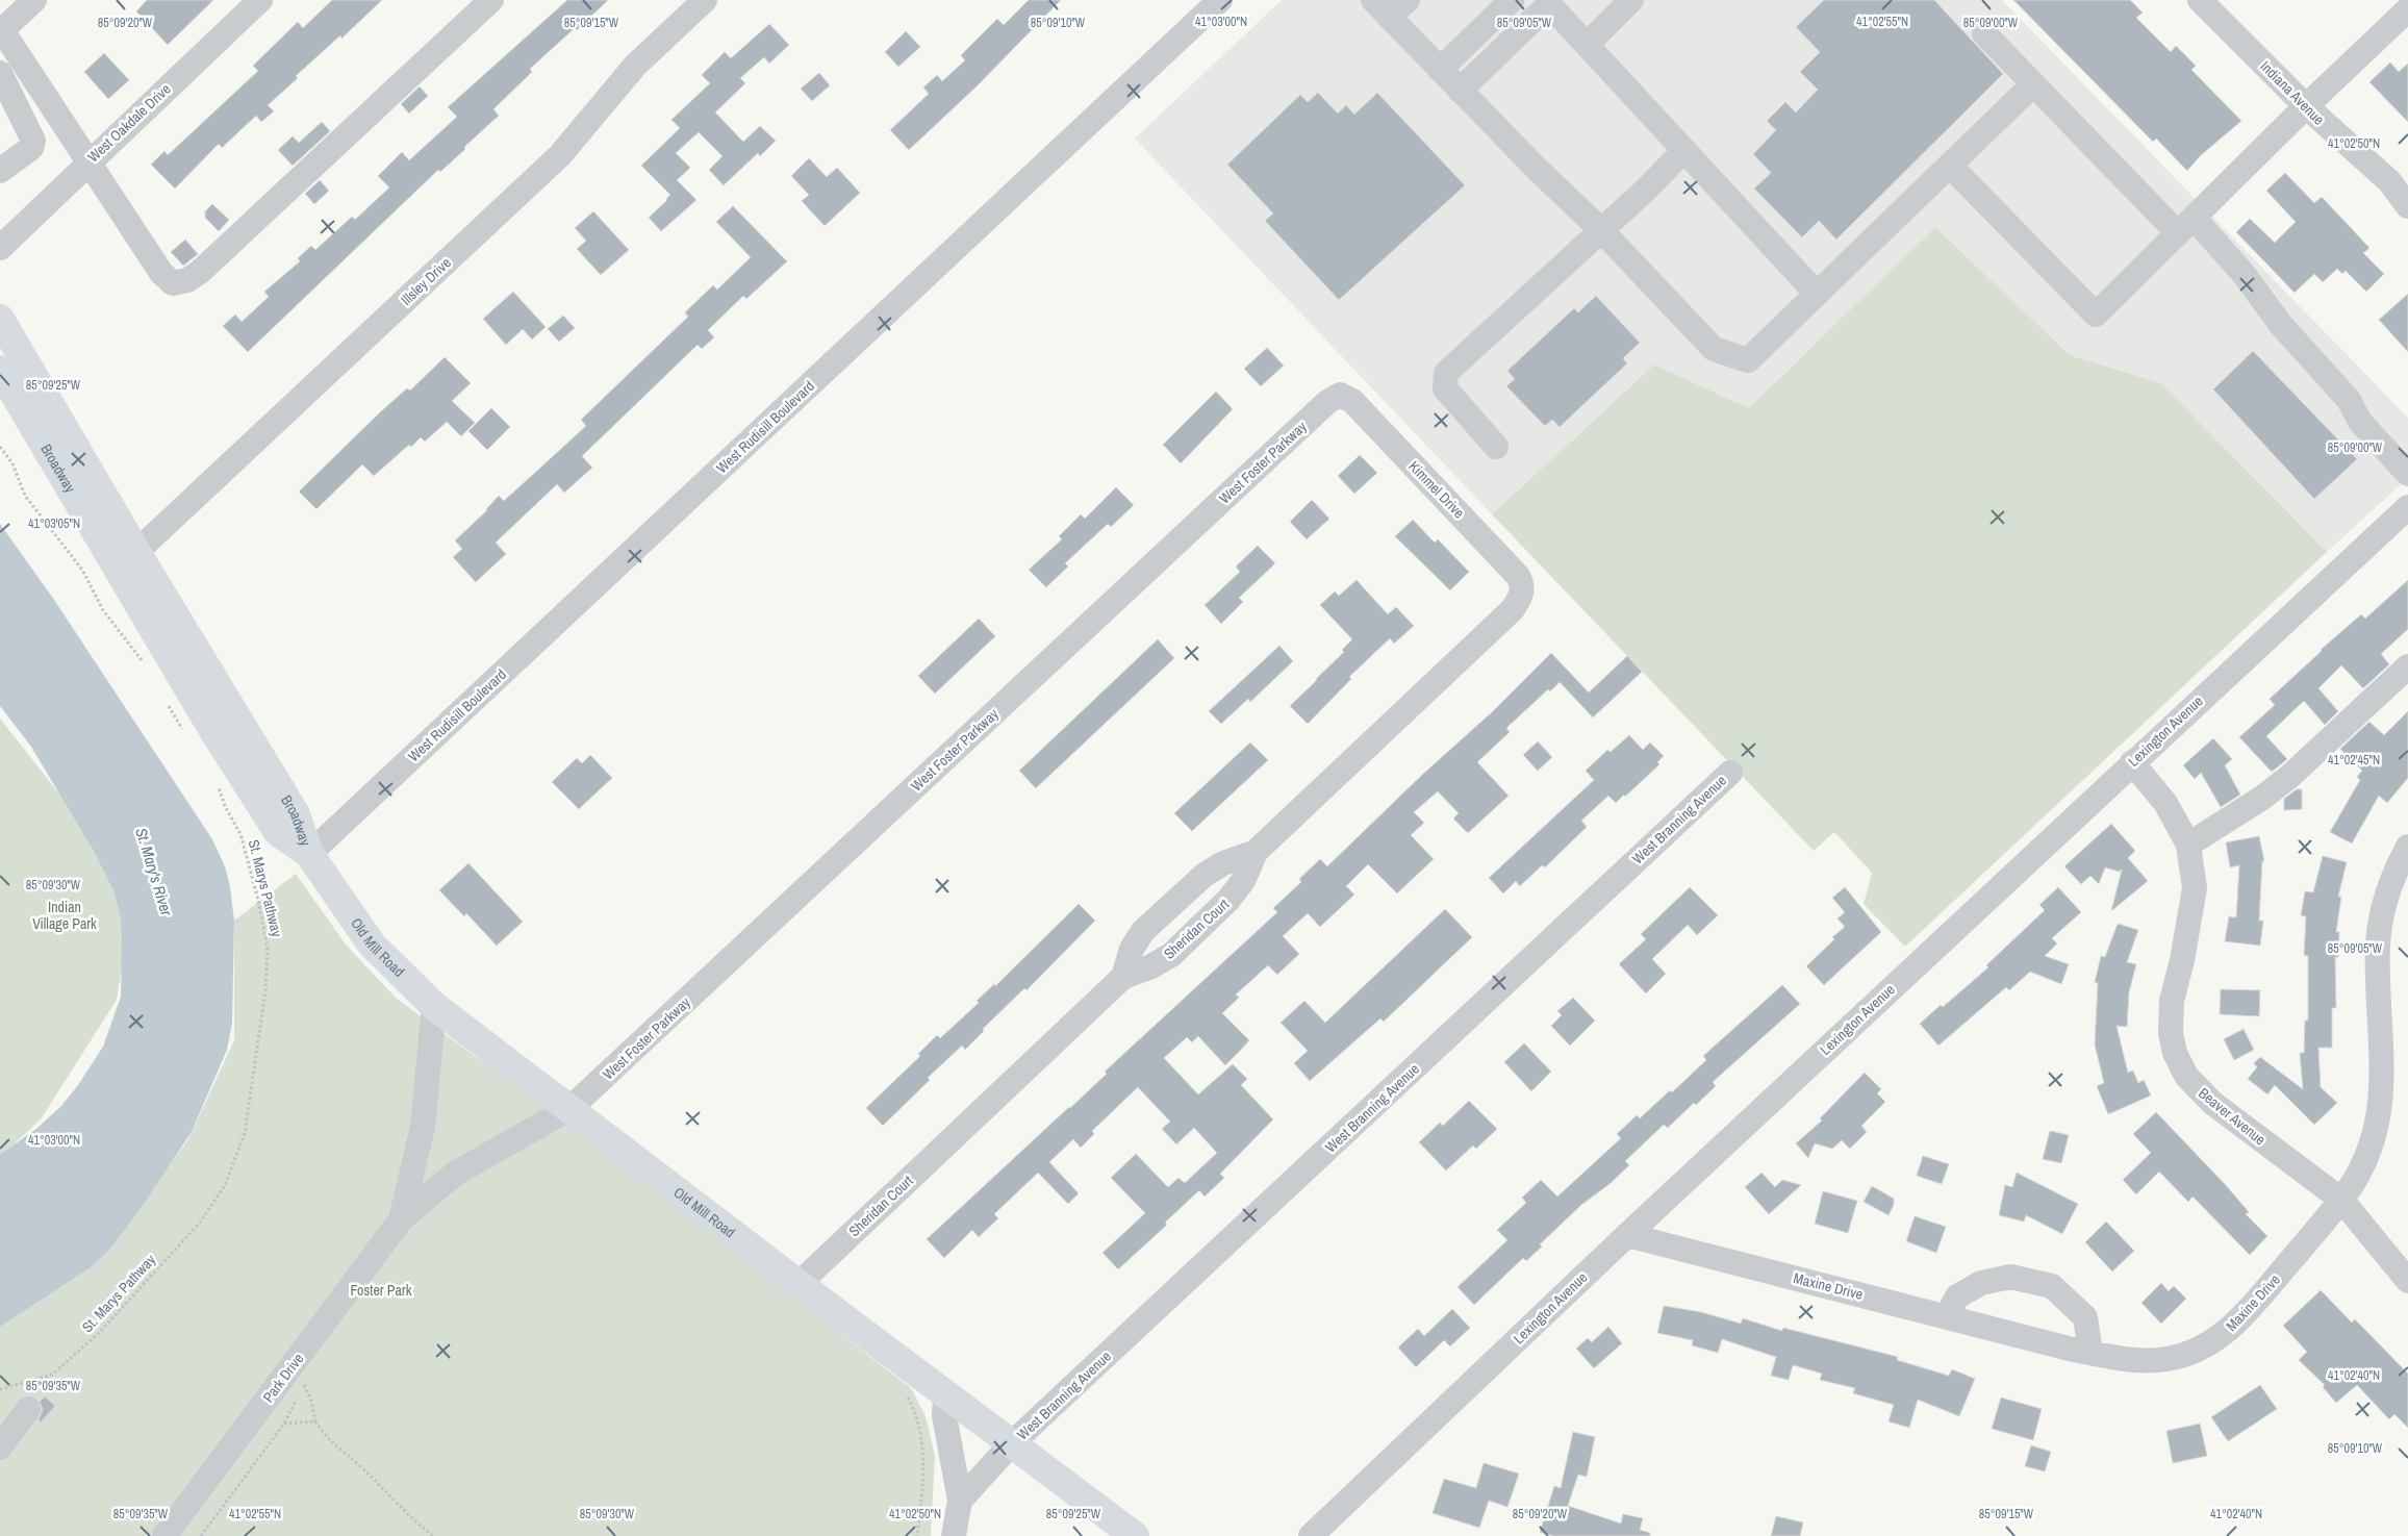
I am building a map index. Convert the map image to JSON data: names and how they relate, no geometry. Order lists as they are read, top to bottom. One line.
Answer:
{"streets":{"main road":["Broadway","Old Mill Road"],"street":["Indiana Avenue","West Oakdale Drive","Illsley Drive","West Rudisill Boulevard","West Foster Parkway","Kimmel Drive","Lexington Avenue","West Branning Avenue","Sheridan Court","Beaver Avenue","Maxine Drive","Park Drive"],"path":["St. Marys Pathway"]},"crossings":[["Illsley Drive","Broadway"],["West Rudisill Boulevard","Broadway"],["West Rudisill Boulevard","Old Mill Road"],["West Foster Parkway","Kimmel Drive"],["West Foster Parkway","Old Mill Road"],["West Foster Parkway","Park Drive"],["Broadway","Old Mill Road"],["Kimmel Drive","Sheridan Court"],["Lexington Avenue","Beaver Avenue"],["Lexington Avenue","Maxine Drive"],["West Branning Avenue","Old Mill Road"],["Sheridan Court","Old Mill Road"],["Old Mill Road","Park Drive"],["Beaver Avenue","Maxine Drive"]],"water":["St. Mary's River"],"parks":["Indian Village Park","Foster Park"],"coordinates":["41°03'00\"N","41°02'55\"N","85°09'20\"W","85°09'15\"W","85°09'10\"W","85°09'05\"W","85°09'00\"W","41°02'50\"N","85°09'25\"W","41°03'05\"N","41°02'45\"N","85°09'30\"W","41°02'40\"N","85°09'35\"W"]}
